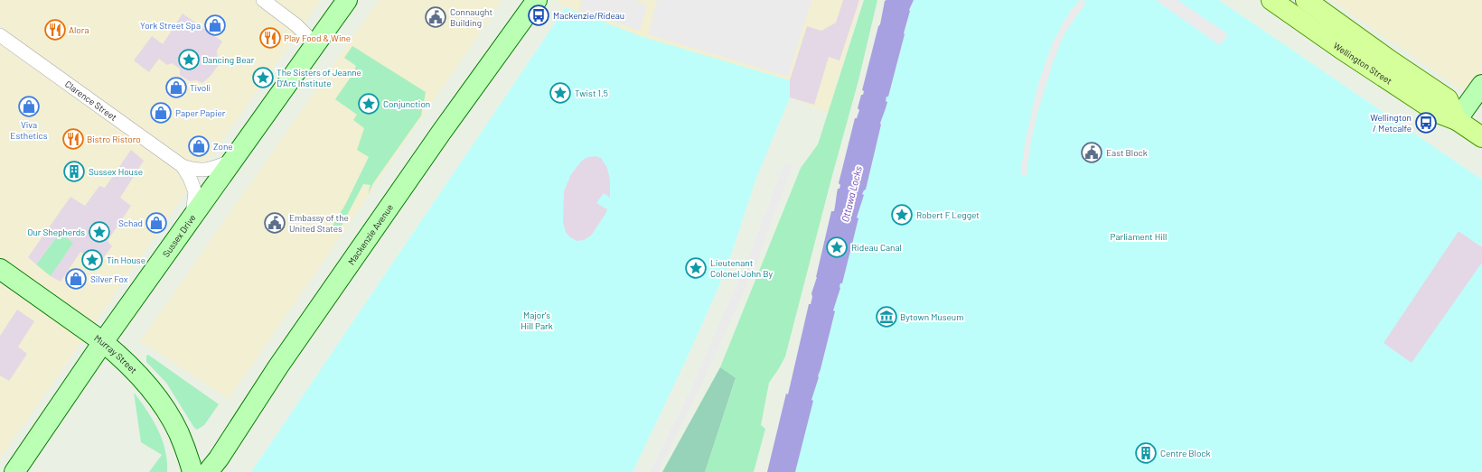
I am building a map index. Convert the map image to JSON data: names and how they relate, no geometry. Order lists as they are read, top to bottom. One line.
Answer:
{"streets":{"main road":["Wellington Street","Mackenzie Avenue","Sussex Drive","Murray Street"],"street":["Clarence Street"]},"crossings":[["Clarence Street","Sussex Drive"],["Sussex Drive","Murray Street"]],"water":["Ottawa Locks"],"parks":["Parliament Hill","Major's Hill Park"],"places":{"bus stop":["Mackenzie/Rideau","Wellington / Metcalfe"],"public building":["Connaught Building","East Block","Embassy of the United States"],"shop":["York Street Spa","Tivoli","Viva Esthetics","Paper Papier","Zone","Schad","Silver Fox"],"restaurant":["Alora","Play Food & Wine","Bistro Ristoro"],"place":["Dancing Bear","The Sisters of Jeanne D'Arc Institute","Twist 1.5","Conjunction","Robert F Legget","Our Shepherds","Rideau Canal","Tin House","Lieutenant Colonel John By"],"building":["Sussex House","Centre Block"],"museum":["Bytown Museum"]}}
